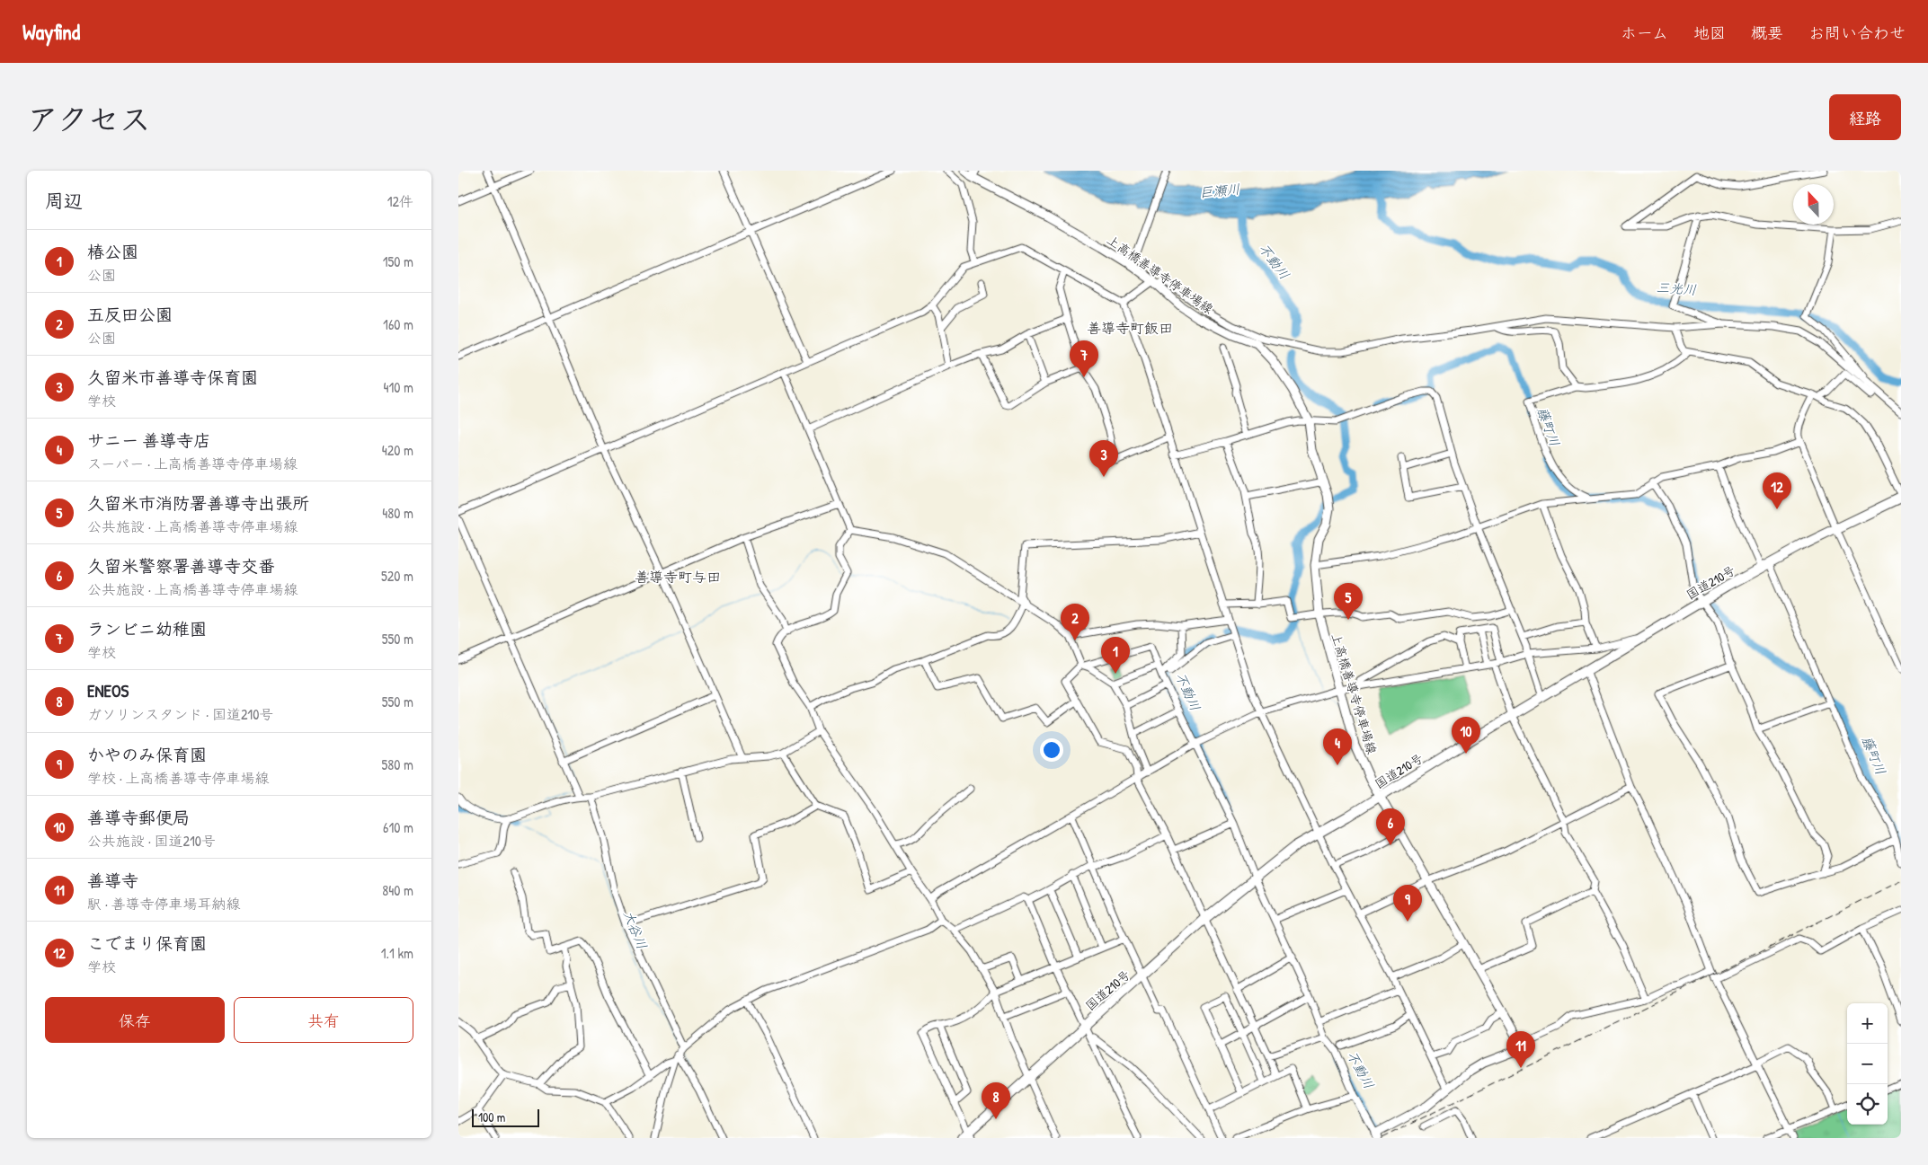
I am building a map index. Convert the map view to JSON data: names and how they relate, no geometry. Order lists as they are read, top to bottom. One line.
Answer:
{"streets":{"highway":["国道210号"],"main road":["上高橋善導寺停車場線"]},"crossings":[["上高橋善導寺停車場線","国道210号"]],"districts":["善導寺町飯田","善導寺町与田"],"water":["巨瀬川","不動川","三光川","藤町川","大谷川"],"scale_bar":"100 m","north":"top","page":{"header":"Wayfind","nav":["ホーム","地図","概要","お問い合わせ"],"title":"アクセス","buttons":["経路",["保存","共有"]],"heading":["周辺","12件"],"list":[{"mark":"1","name":"椿公園","note":"公園","value":"150 m"},{"mark":"2","name":"五反田公園","note":"公園","value":"160 m"},{"mark":"3","name":"久留米市善導寺保育園","note":"学校","value":"410 m"},{"mark":"4","name":"サニー 善導寺店","note":"スーパー · 上高橋善導寺停車場線","value":"420 m"},{"mark":"5","name":"久留米市消防署善導寺出張所","note":"公共施設 · 上高橋善導寺停車場線","value":"480 m"},{"mark":"6","name":"久留米警察署善導寺交番","note":"公共施設 · 上高橋善導寺停車場線","value":"520 m"},{"mark":"7","name":"ランビニ幼稚園","note":"学校","value":"550 m"},{"mark":"8","name":"ENEOS","note":"ガソリンスタンド · 国道210号","value":"550 m"},{"mark":"9","name":"かやのみ保育園","note":"学校 · 上高橋善導寺停車場線","value":"580 m"},{"mark":"10","name":"善導寺郵便局","note":"公共施設 · 国道210号","value":"610 m"},{"mark":"11","name":"善導寺","note":"駅 · 善導寺停車場耳納線","value":"840 m"},{"mark":"12","name":"こでまり保育園","note":"学校","value":"1.1 km"}],"pins":["7","3","12","5","2","1","10","4","6","9","11","8"],"map_buttons":["+","−"],"scale":"100 m"}}
